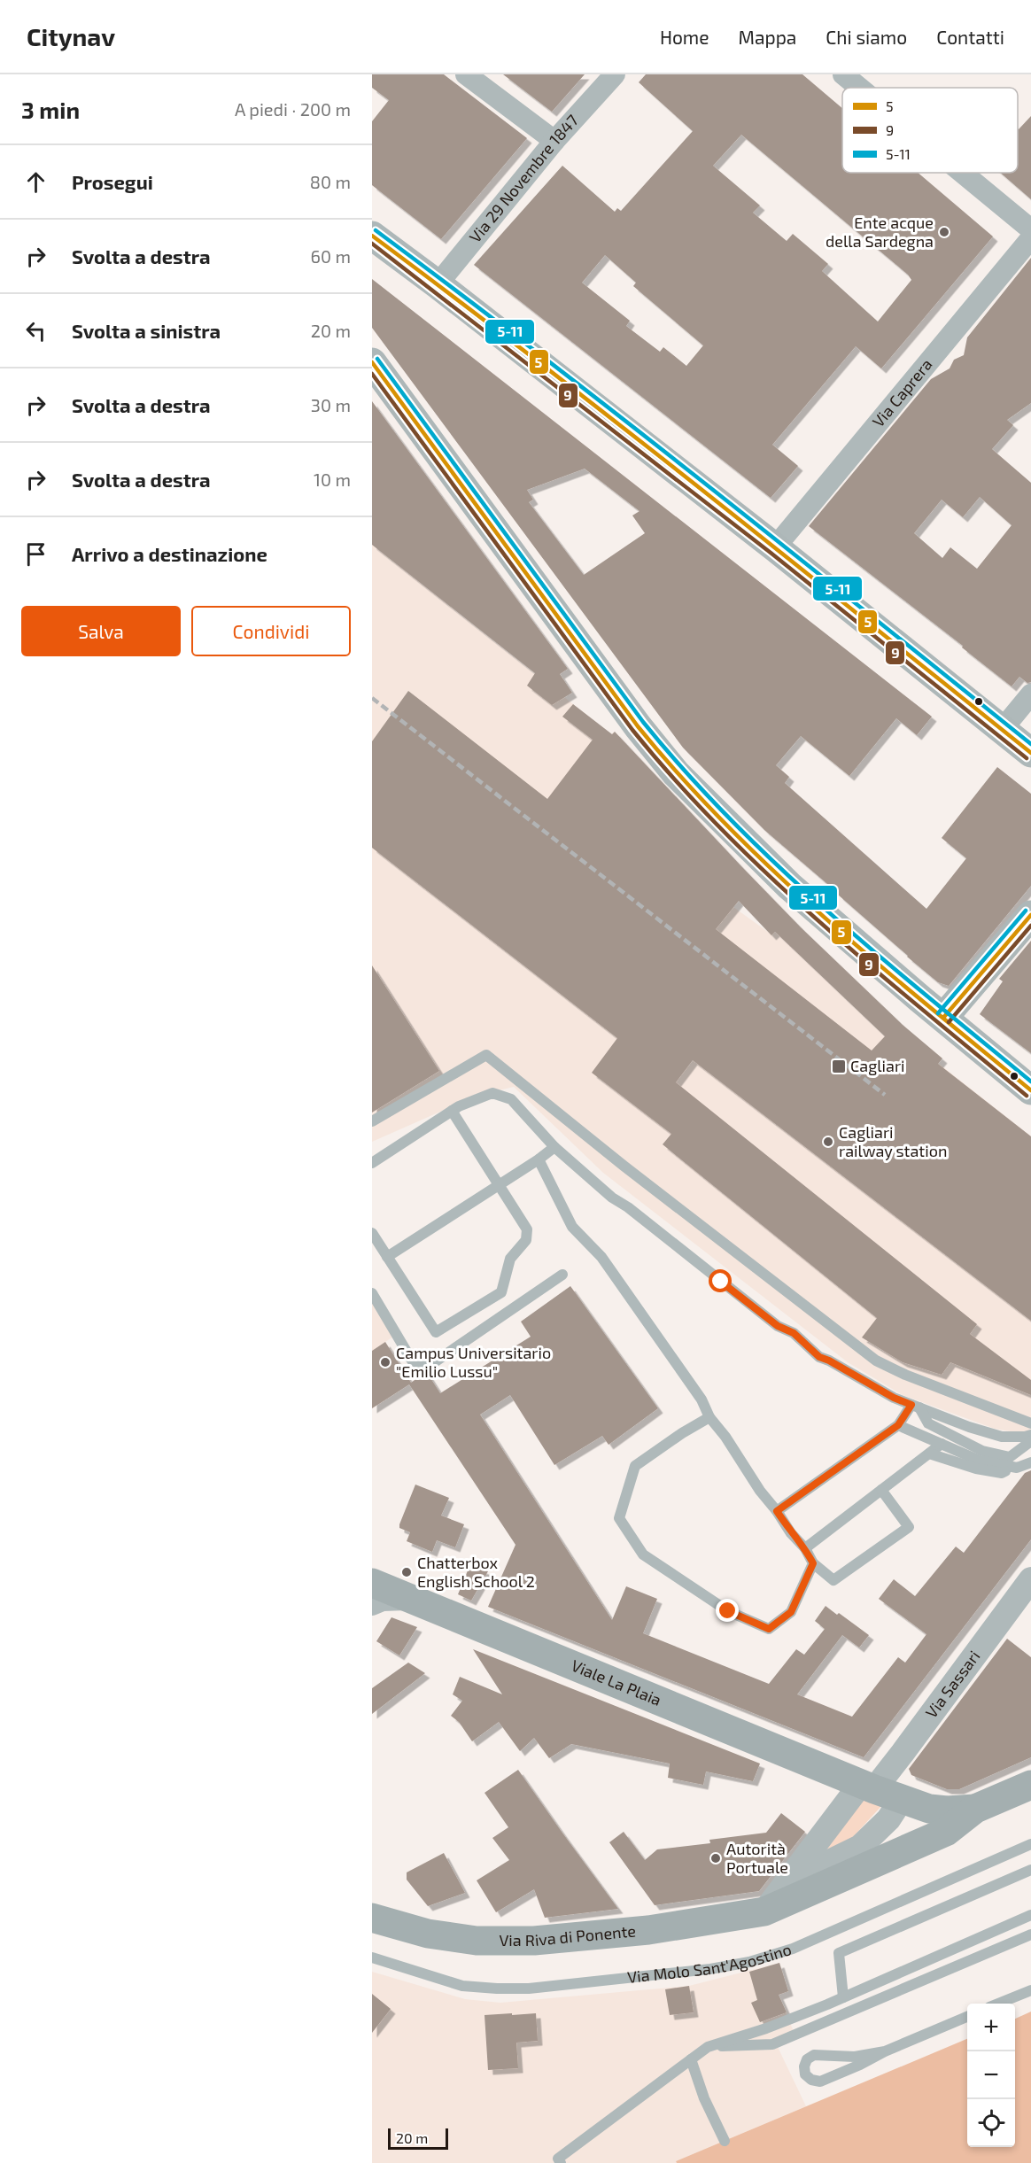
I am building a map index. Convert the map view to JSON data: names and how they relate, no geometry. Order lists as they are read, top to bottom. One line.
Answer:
{"streets":{"main road":["Viale La Plaia","Via Riva di Ponente"],"street":["Via 29 Novembre 1847","Via Caprera","Via Sassari"],"lane":["Via Molo Sant'Agostino"]},"crossings":[["Viale La Plaia","Via Sassari"],["Via Sassari","Via Riva di Ponente"]],"places":{"other":["Ente acque della Sardegna","Cagliari railway station","Campus Universitario \"Emilio Lussu\"","Chatterbox English School 2","Autorità Portuale"],"transit":["Cagliari"]},"lines":["transit line 5-11","transit line 5","transit line 9"],"legend":["5","9","5-11"],"scale_bar":"20 m","page":{"header":"Citynav","nav":["Home","Mappa","Chi siamo","Contatti"],"heading":["3 min","A piedi · 200 m"],"list":[["Prosegui","80 m"],["Svolta a destra","60 m"],["Svolta a sinistra","20 m"],["Svolta a destra","30 m"],["Svolta a destra","10 m"],"Arrivo a destinazione"],"buttons":["Salva","Condividi"],"map_buttons":["+","−"],"scale":"20 m"}}
